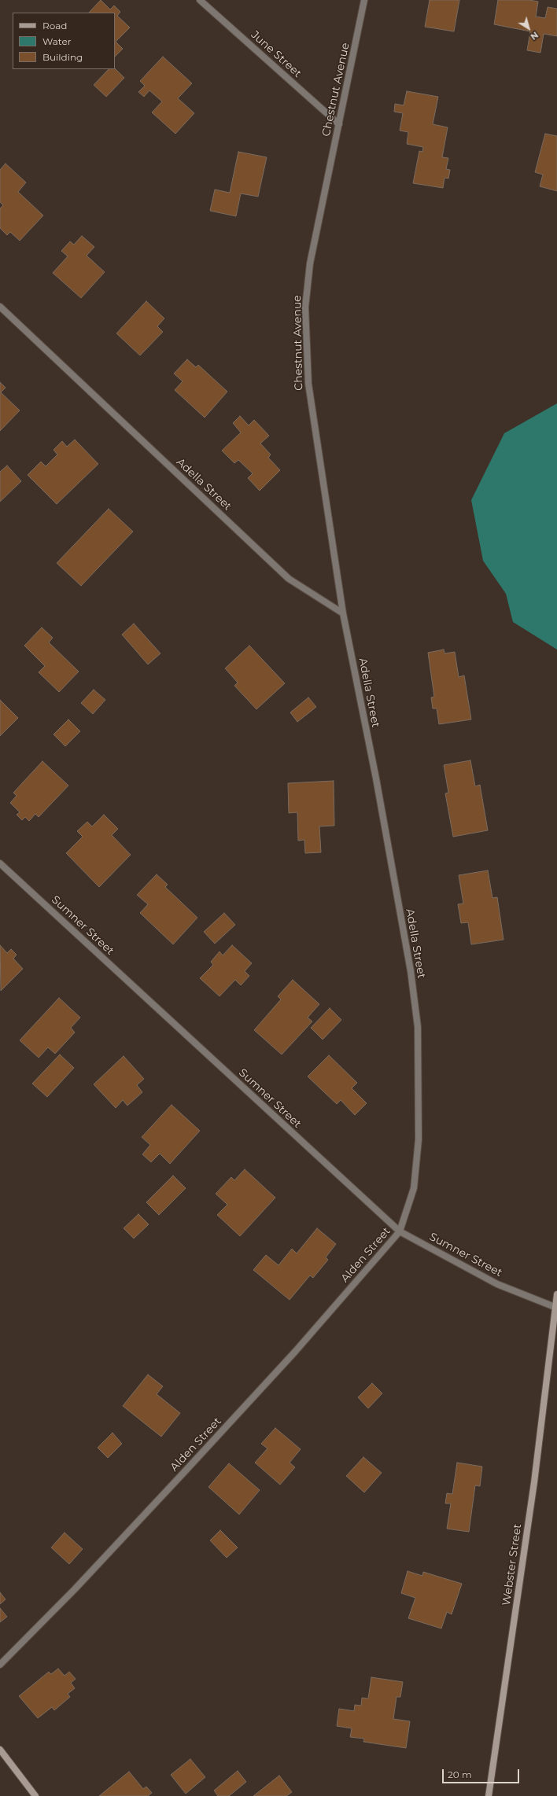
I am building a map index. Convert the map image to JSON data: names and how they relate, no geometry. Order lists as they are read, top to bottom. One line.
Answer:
{"streets":{"street":["June Street","Chestnut Avenue","Adella Street","Sumner Street","Alden Street","Webster Street"]},"crossings":[["June Street","Chestnut Avenue"],["Chestnut Avenue","Adella Street"],["Adella Street","Sumner Street"],["Adella Street","Alden Street"],["Sumner Street","Alden Street"],["Sumner Street","Webster Street"]],"legend":["Road","Water","Building"],"scale_bar":"20 m","north":"bottom right"}
